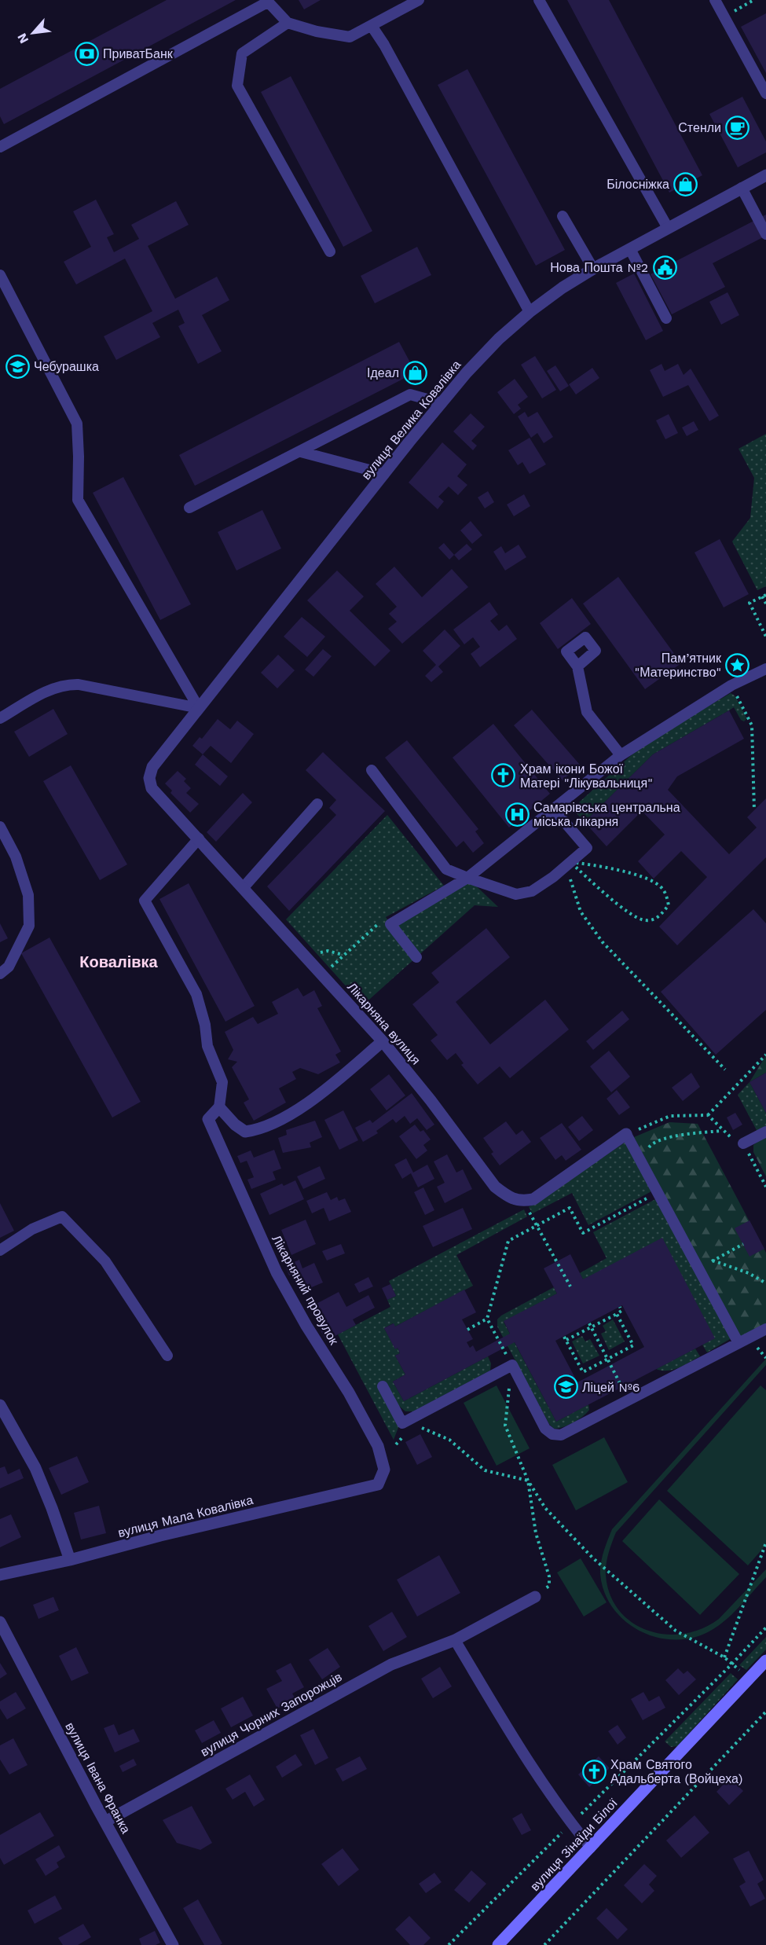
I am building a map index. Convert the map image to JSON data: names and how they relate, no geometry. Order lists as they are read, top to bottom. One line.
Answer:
{"streets":{"street":["вулиця Велика Ковалівка","Лікарняна вулиця","Лікарняний провулок","вулиця Мала Ковалівка","вулиця Чорних Запорожців","вулиця Івана Франка","вулиця Зінаїди Білої"]},"crossings":[["вулиця Велика Ковалівка","Лікарняна вулиця"],["Лікарняний провулок","вулиця Мала Ковалівка"],["вулиця Чорних Запорожців","вулиця Івана Франка"]],"districts":["Ковалівка"],"places":{"bank":["ПриватБанк"],"cafe":["Стенли"],"shop":["Білосніжка","Ідеал"],"public building":["Нова Пошта №2"],"school or university":["Чебурашка","Ліцей №6"],"place":["Пам’ятник \"Материнство\""],"church":["Храм ікони Божої Матері \"Лікувальниця\"","Храм Святого Адальберта (Войцеха)"],"hospital":["Самарівська центральна міська лікарня"]},"north":"bottom left"}
